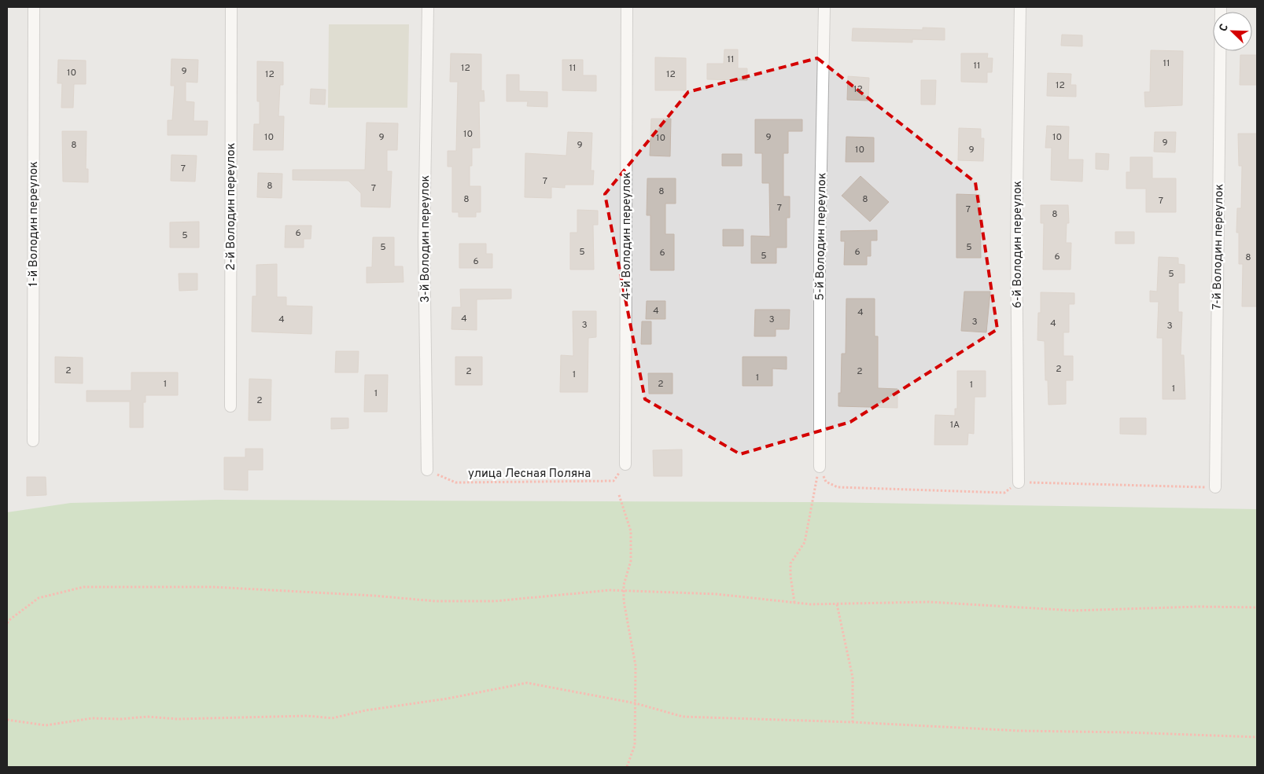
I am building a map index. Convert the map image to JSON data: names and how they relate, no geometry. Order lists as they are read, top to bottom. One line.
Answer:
{"streets":{"street":["2-й Володин переулок","1-й Володин переулок","4-й Володин переулок","5-й Володин переулок","3-й Володин переулок","6-й Володин переулок","7-й Володин переулок"],"path":["улица Лесная Поляна"]},"crossings":[["4-й Володин переулок","улица Лесная Поляна"],["3-й Володин переулок","улица Лесная Поляна"]],"house_numbers":["11","11","11","12","11","9","10","12","12","12","12","10","10","9","9","10","10","9","8","9","10","9","7","7","8","7","8","8","8","7","7","7","8","6","5","5","5","5","6","6","5","6","8","6","5","4","4","4","4","3","3","4","3","3","2","2","2","2","1","1","1","2","1","1","1","2","1А"],"north":"top left"}
